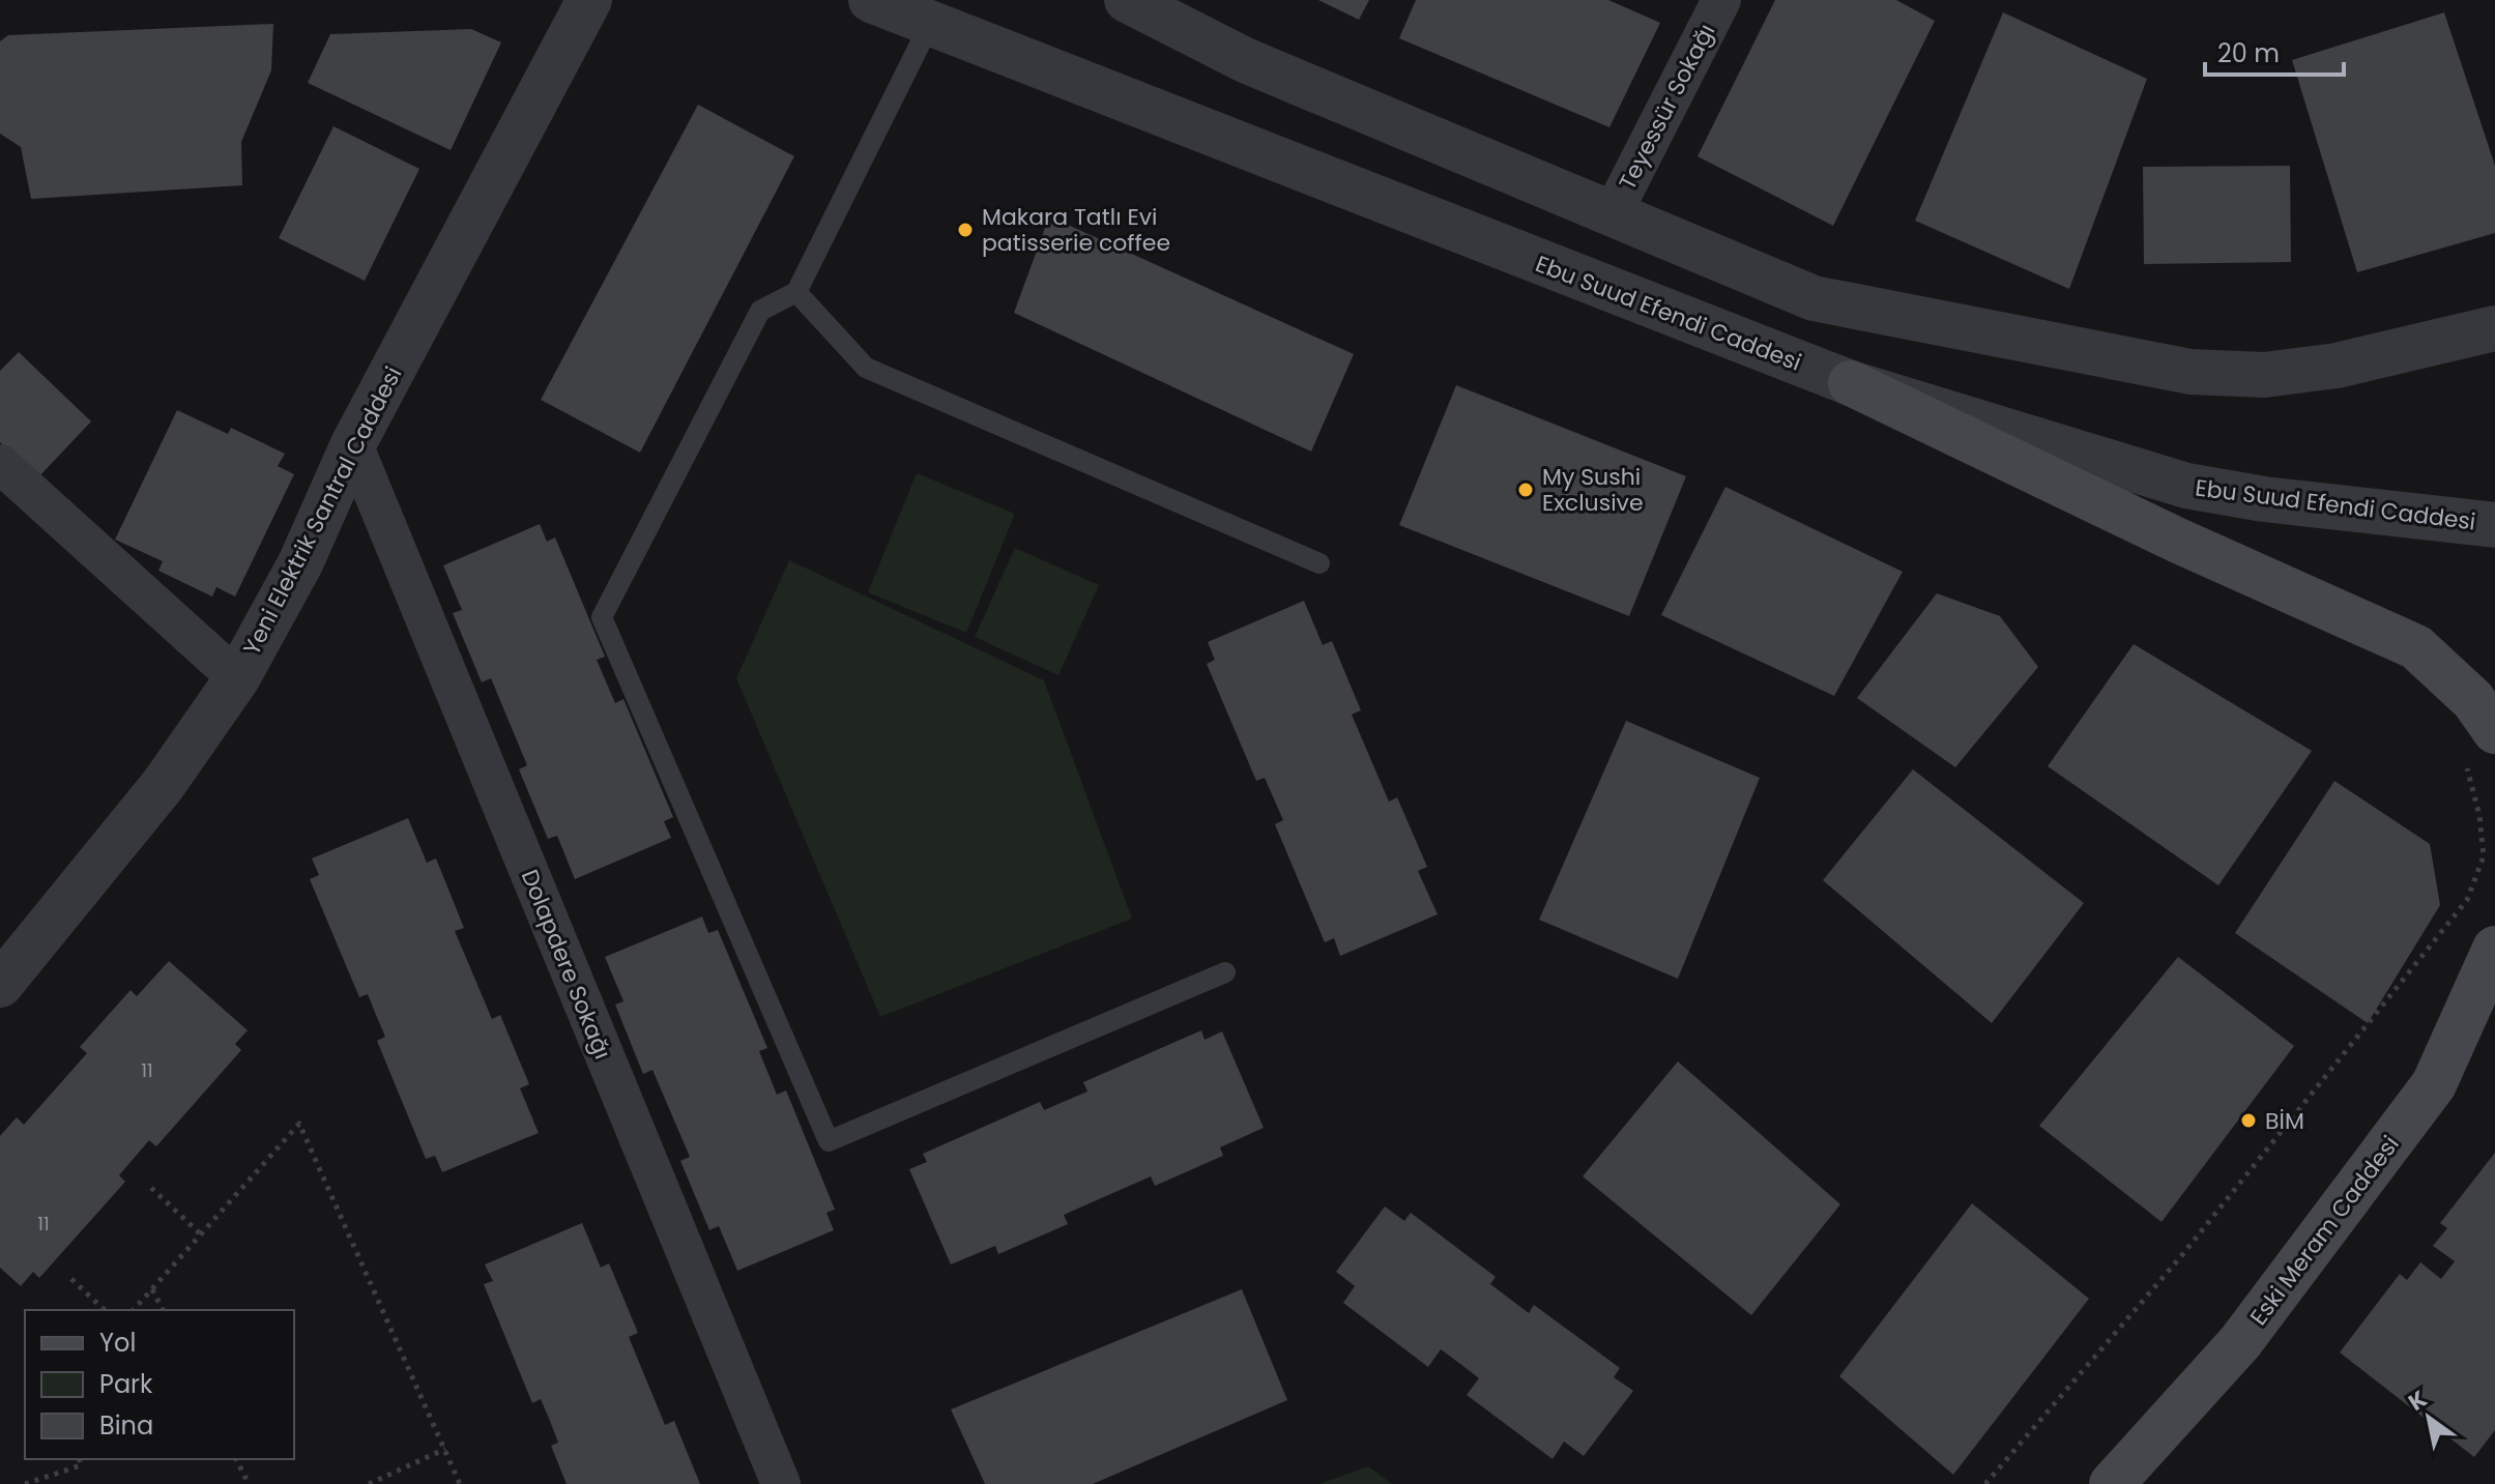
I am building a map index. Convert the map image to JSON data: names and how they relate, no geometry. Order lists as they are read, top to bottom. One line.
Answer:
{"streets":{"main road":["Eski Meram Caddesi"],"street":["Teyessür Sokağı","Ebu Suud Efendi Caddesi","Yeni Elektrik Santral Caddesi","Dolapdere Sokağı"]},"crossings":[["Yeni Elektrik Santral Caddesi","Dolapdere Sokağı"]],"places":["Makara Tatlı Evi patisserie coffee","My Sushi Exclusive","BİM"],"house_numbers":["11","11"],"legend":["Yol","Park","Bina"],"scale_bar":"20 m","north":"top left"}
